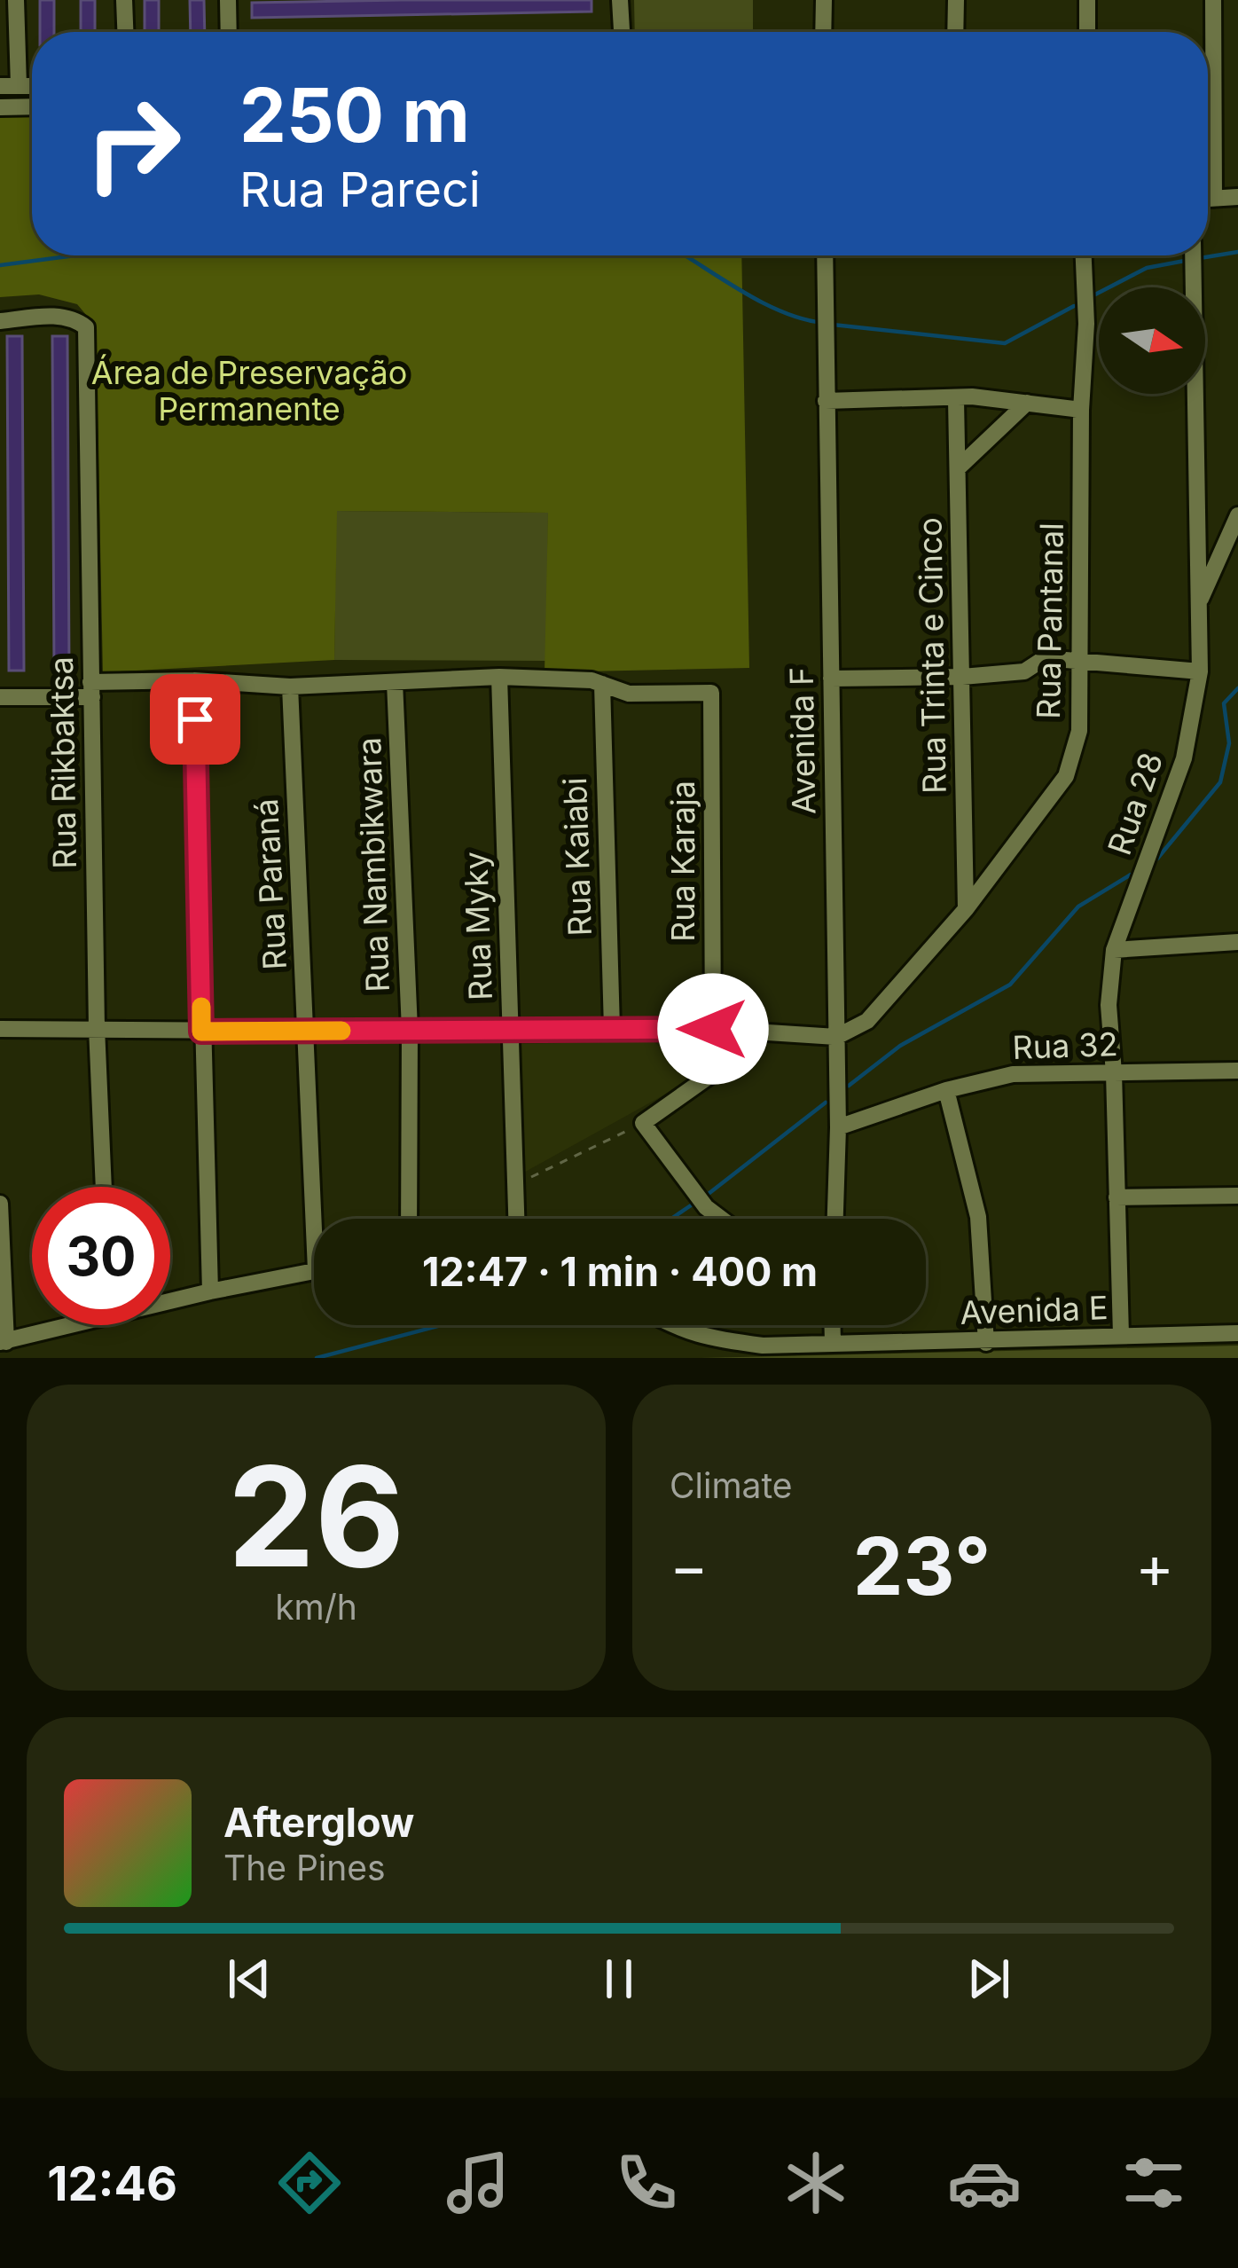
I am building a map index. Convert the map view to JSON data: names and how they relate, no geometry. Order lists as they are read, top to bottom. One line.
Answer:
{"streets":{"street":["Rua Pantanal","Rua Trinta e Cinco","Avenida F","Rua Rikbaktsa","Rua 28","Rua Kaiabi","Rua Karaja","Rua Nambikwara","Rua Paraná","Rua Myky","Rua 32","Avenida E"]},"crossings":[["Rua Pantanal","Rua Trinta e Cinco"],["Rua Pantanal","Avenida F"],["Avenida F","Rua 32"],["Rua 28","Rua 32"],["Rua 28","Avenida E"],["Rua Kaiabi","Rua Karaja"]],"parks":["Área de Preservação Permanente"],"north":"right","page":{"turn":["250 m","Rua Pareci"],"limit":"30","trip":"12:47 · 1 min · 400 m","tile":[["26","km/h"],"Climate"],"heat":["−","23°","+"],"song":["Afterglow","The Pines"],"tabs":"12:46"}}
